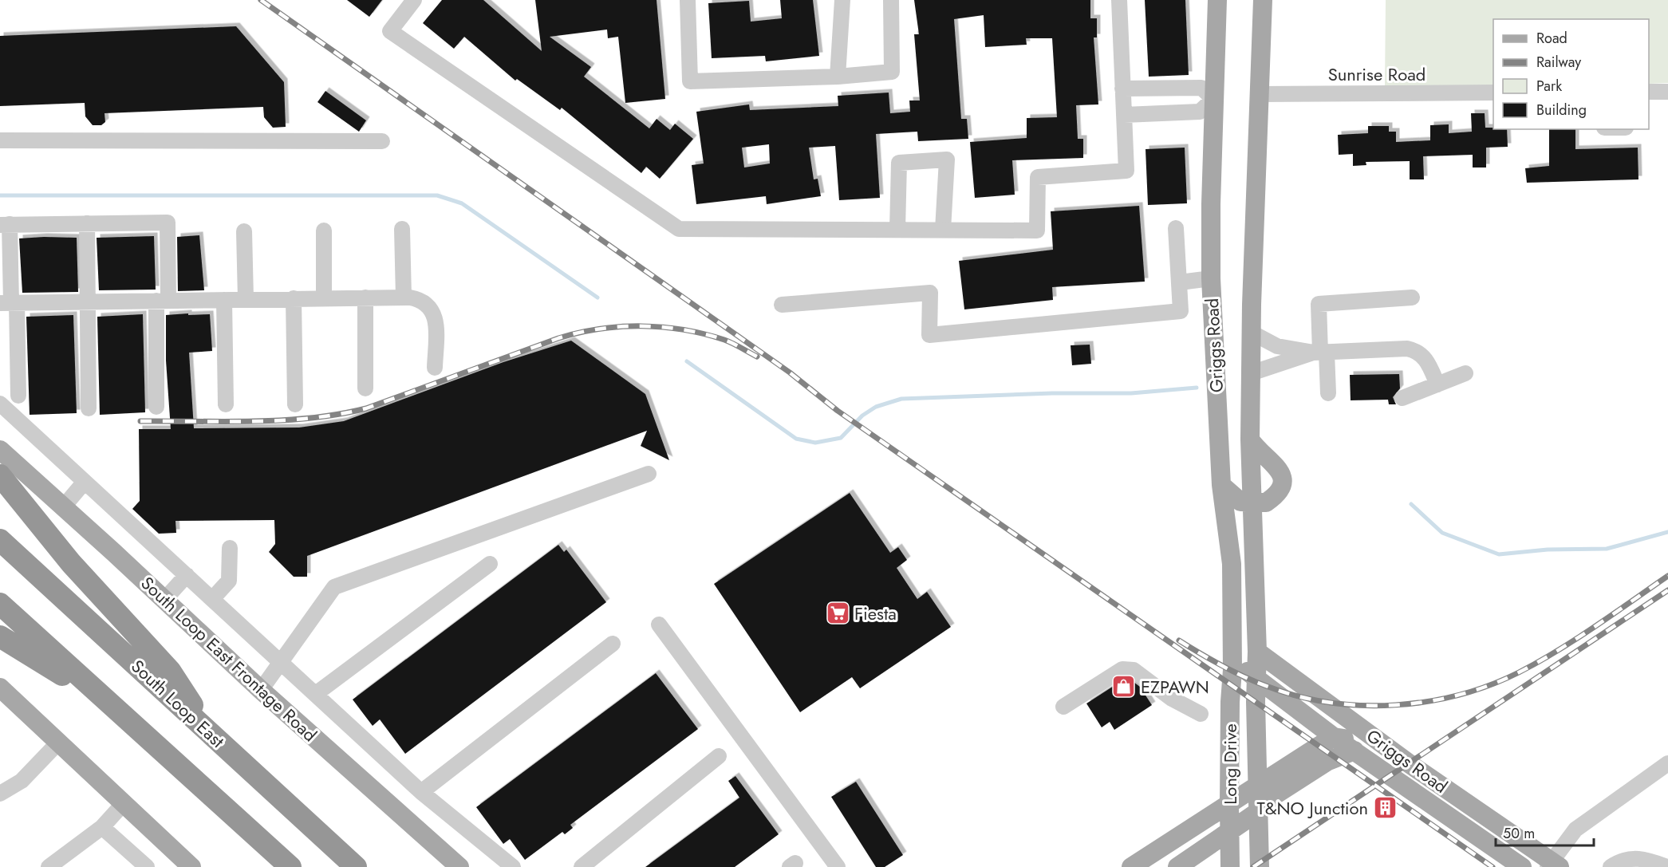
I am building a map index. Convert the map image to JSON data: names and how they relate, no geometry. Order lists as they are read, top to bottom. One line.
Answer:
{"streets":{"highway":["South Loop East"],"main road":["Griggs Road","South Loop East Frontage Road","Long Drive"],"street":["Sunrise Road"]},"crossings":[["Sunrise Road","Griggs Road"],["Griggs Road","Long Drive"]],"places":{"supermarket":["Fiesta"],"shop":["EZPAWN"],"building":["T&NO Junction"]},"legend":["Road","Railway","Park","Building"],"scale_bar":"50 m"}
